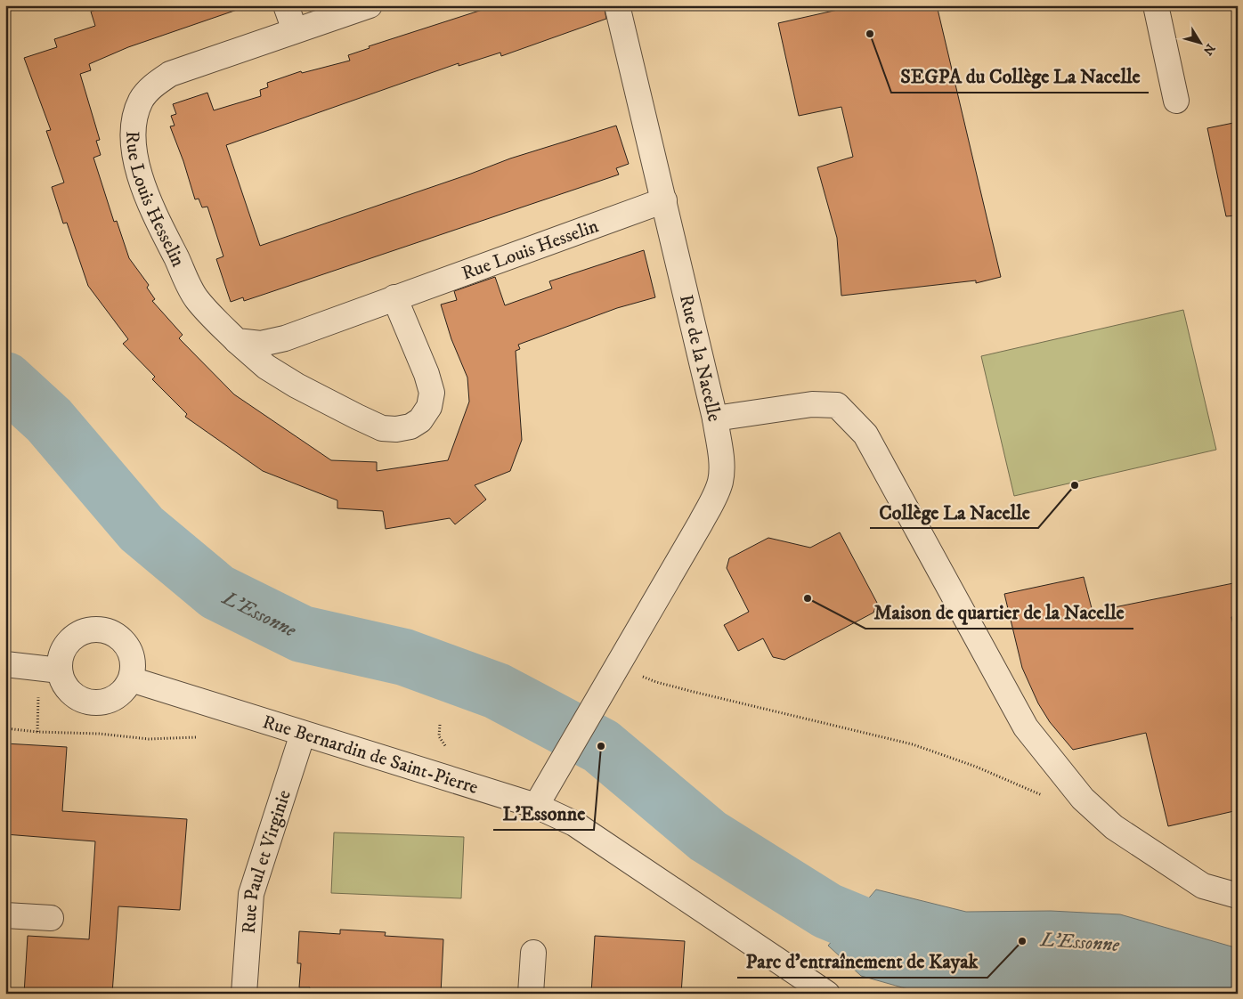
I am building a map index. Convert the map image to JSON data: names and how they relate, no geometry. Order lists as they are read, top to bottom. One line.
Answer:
{"streets":{"street":["Rue Louis Hesselin","Rue de la Nacelle","Rue Bernardin de Saint-Pierre","Rue Paul et Virginie"]},"crossings":[["Rue Louis Hesselin","Rue de la Nacelle"],["Rue de la Nacelle","Rue Bernardin de Saint-Pierre"],["Rue Bernardin de Saint-Pierre","Rue Paul et Virginie"]],"water":["L'Essonne"],"places":["SEGPA du Collège La Nacelle","Collège La Nacelle","Maison de quartier de la Nacelle","L'Essonne","Parc d'entraînement de Kayak"],"north":"bottom right"}
